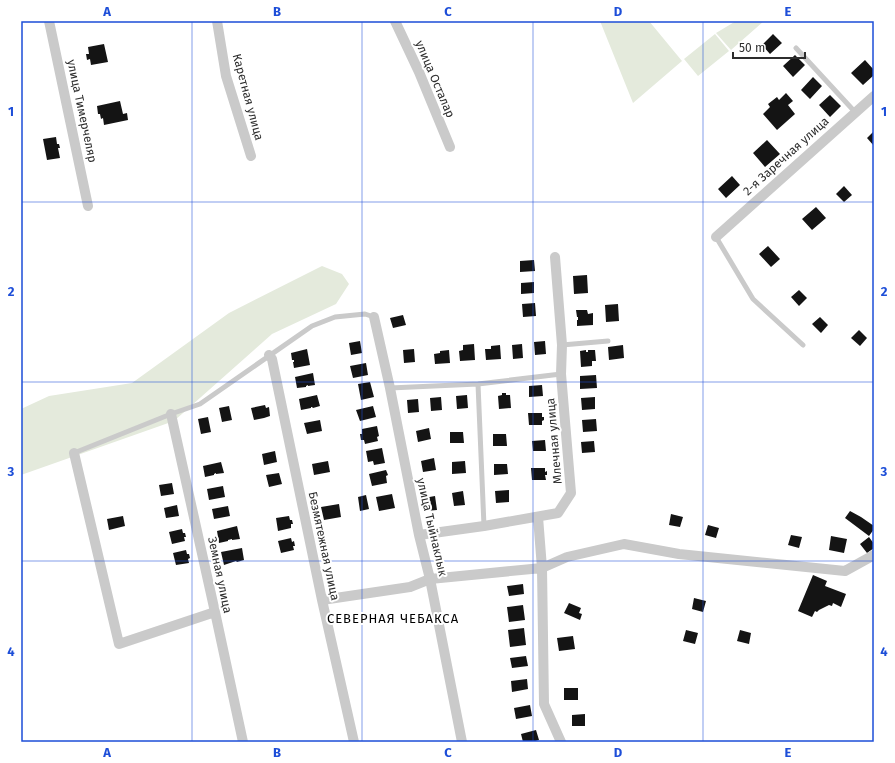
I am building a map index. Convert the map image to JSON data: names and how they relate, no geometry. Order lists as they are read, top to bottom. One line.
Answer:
{"streets":{"street":["улица Осталар","Каретная улица","улица Тимерчеляр","2-я Заречная улица","Млечная улица","улица Тыйнаклык","Безмятежная улица","Земная улица"]},"crossings":[["Млечная улица","улица Тыйнаклык"]],"districts":["СЕВЕРНАЯ ЧЕБАКСА"],"scale_bar":"50 m","grid":{"columns":["A","B","C","D","E"],"rows":["1","2","3","4"]}}
